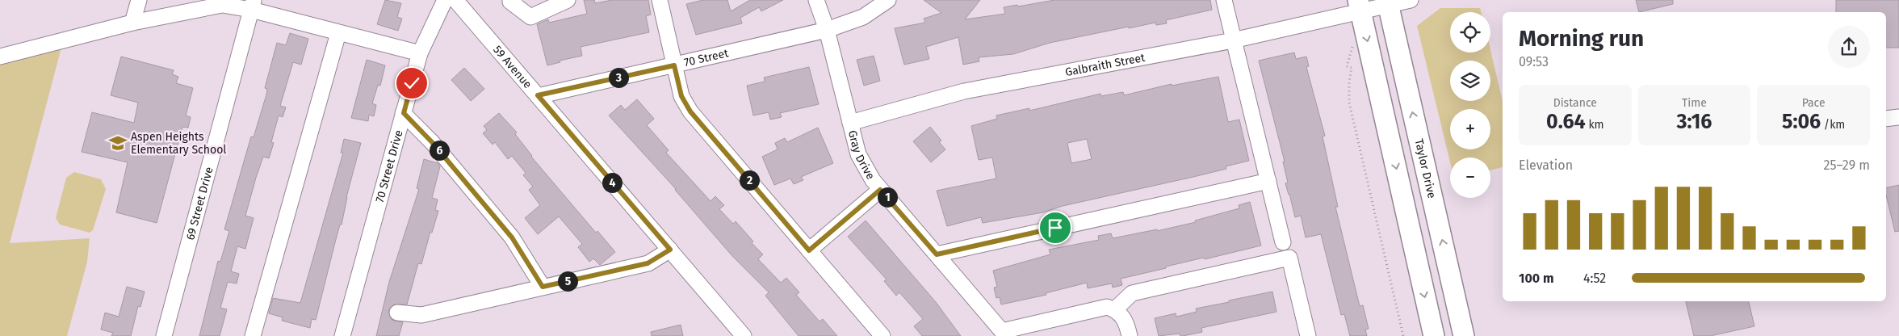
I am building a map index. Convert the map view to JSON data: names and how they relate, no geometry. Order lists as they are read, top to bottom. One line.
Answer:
{"streets":{"main road":["Taylor Drive"],"street":["70 Street","Galbraith Street","59 Avenue","Gray Drive","70 Street Drive","69 Street Drive"]},"crossings":[["70 Street","59 Avenue"],["70 Street","Gray Drive"],["Galbraith Street","Gray Drive"],["Galbraith Street","Taylor Drive"]],"places":{"school or university":["Aspen Heights Elementary School"]},"page":{"map_buttons":["+","−"],"heading":["Morning run","09:53"],"pins":["3","6","2","4","1","5"],"stats":[["Distance","0.64 km"],["Time","3:16"],["Pace","5:06 /km"]],"chart":["Elevation","25–29 m"],"list":[{"name":"100 m","note":"4:52"}]}}
